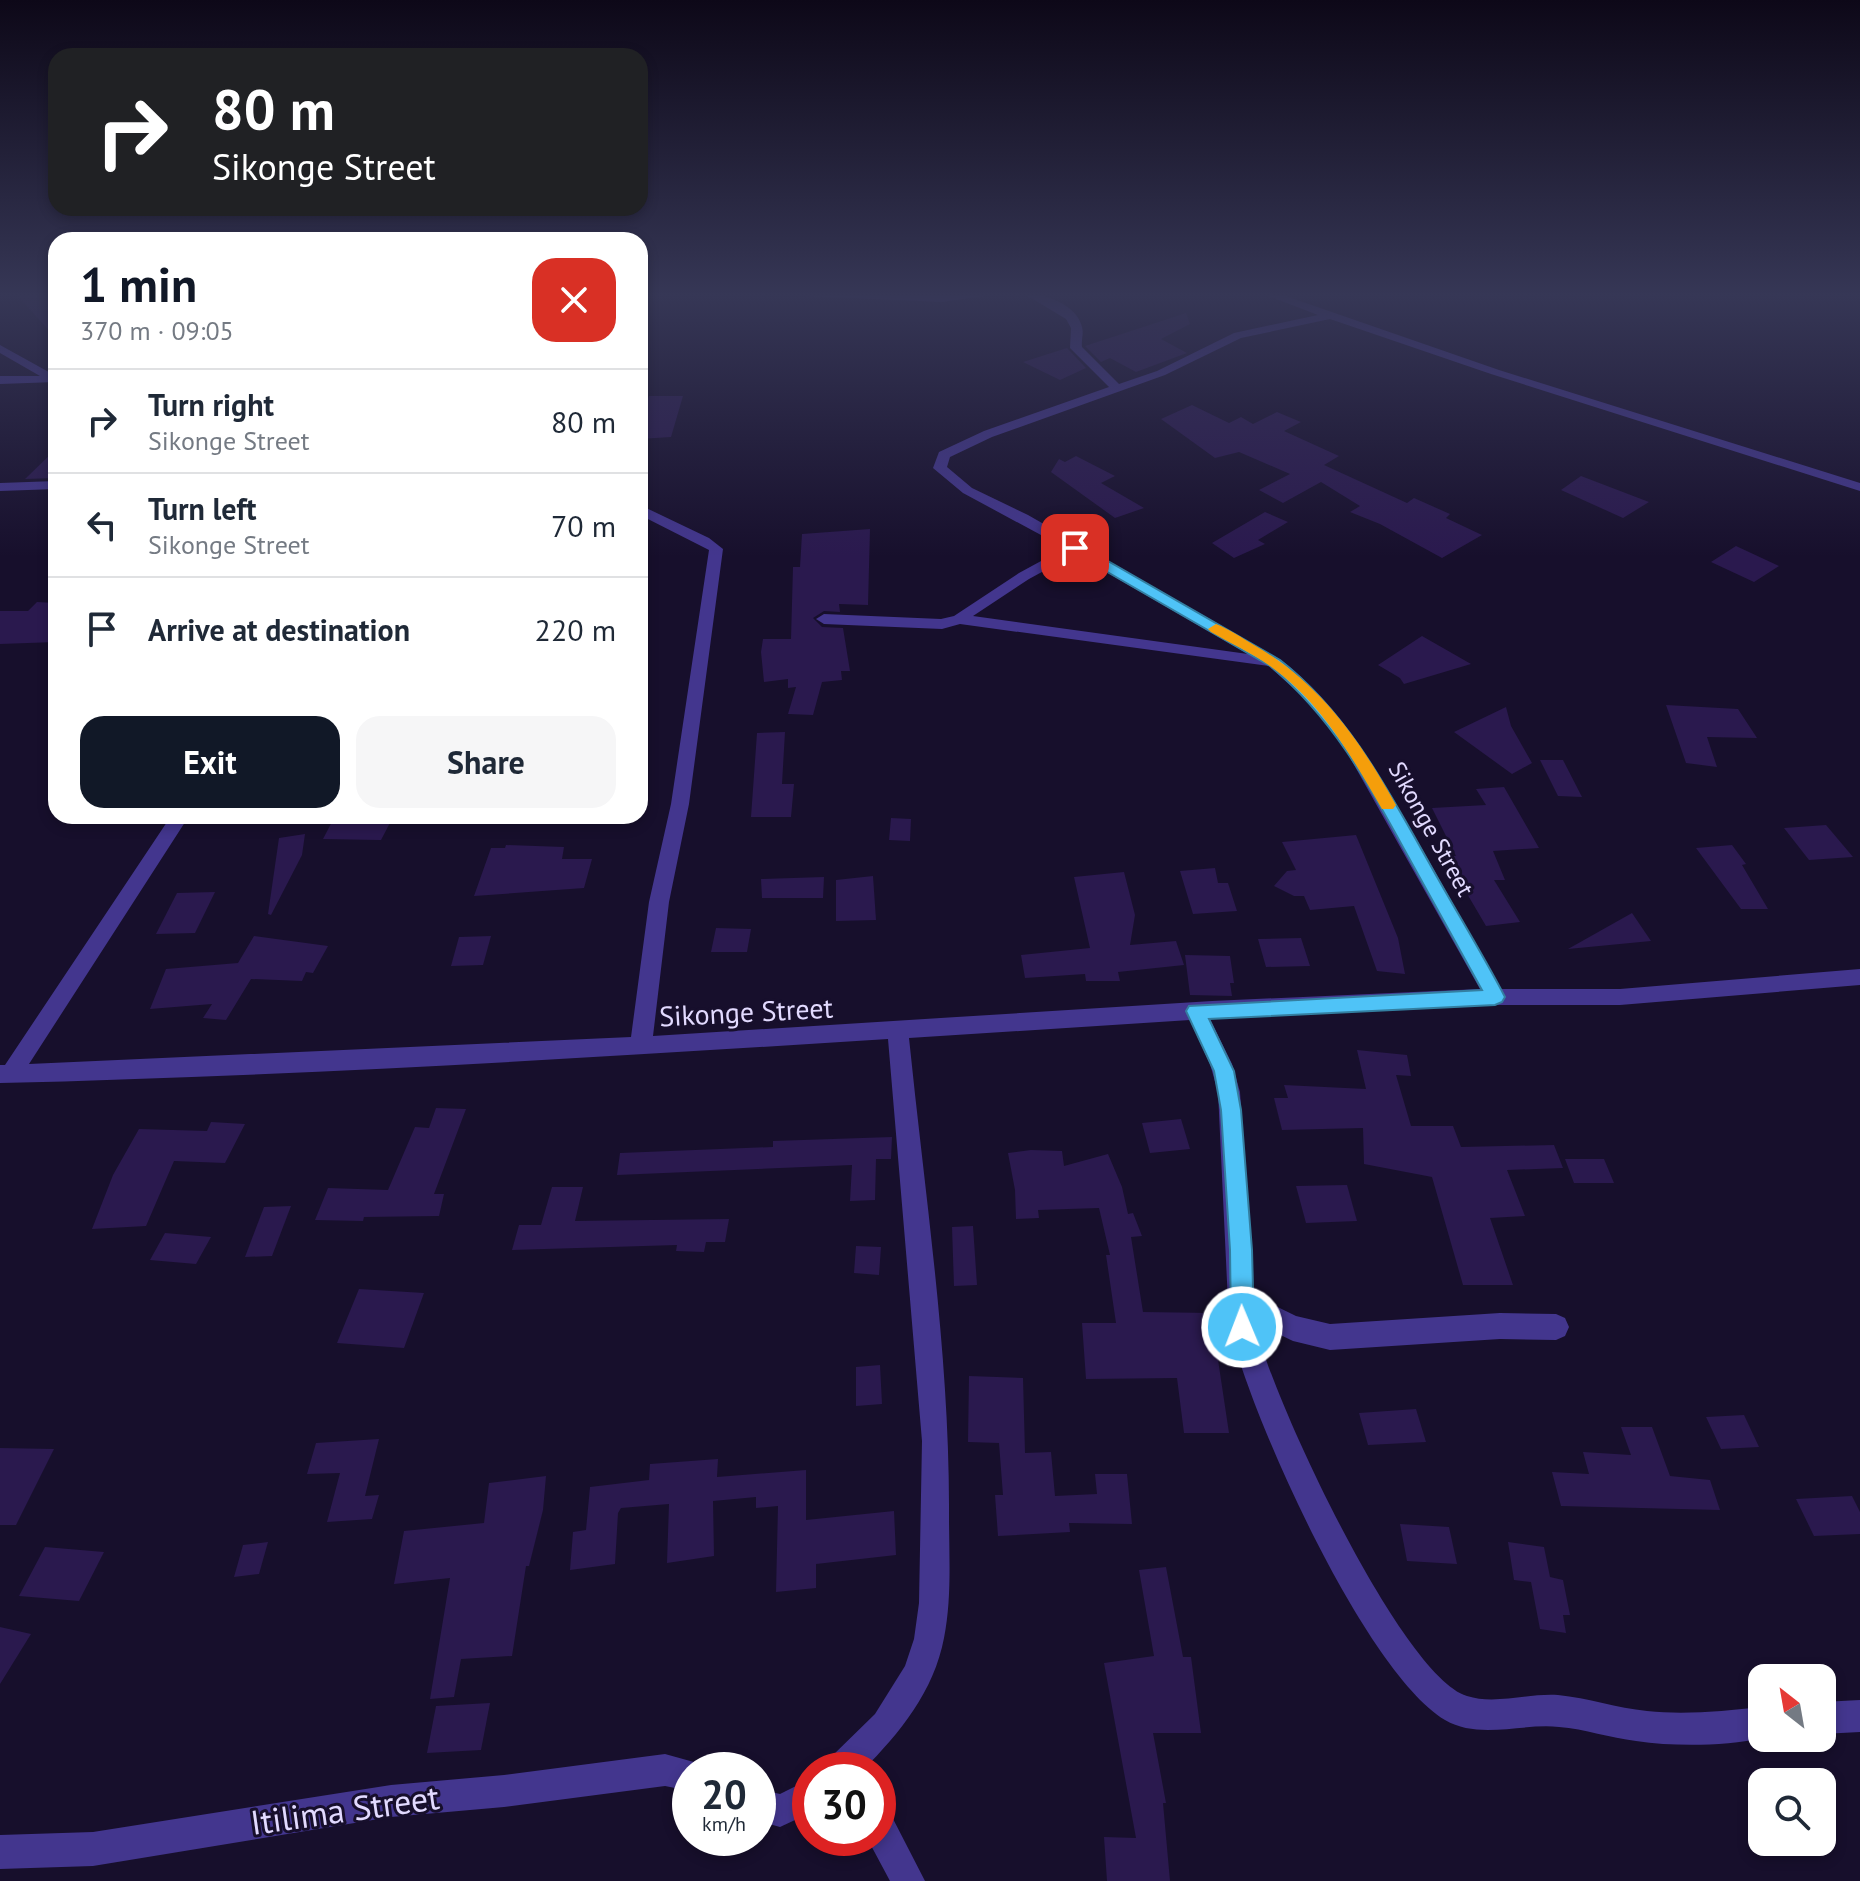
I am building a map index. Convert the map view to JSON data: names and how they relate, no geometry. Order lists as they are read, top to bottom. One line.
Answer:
{"streets":{"street":["Sikonge Street","Itilima Street"]},"north":"top left","page":{"turn":["80 m","Sikonge Street"],"heading":["1 min","370 m · 09:05"],"list":[{"name":"Turn right","note":"Sikonge Street","value":"80 m"},{"name":"Turn left","note":"Sikonge Street","value":"70 m"},{"name":"Arrive at destination","value":"220 m"}],"buttons":["Exit","Share"],"speed":"20 km/h","limit":"30"}}
